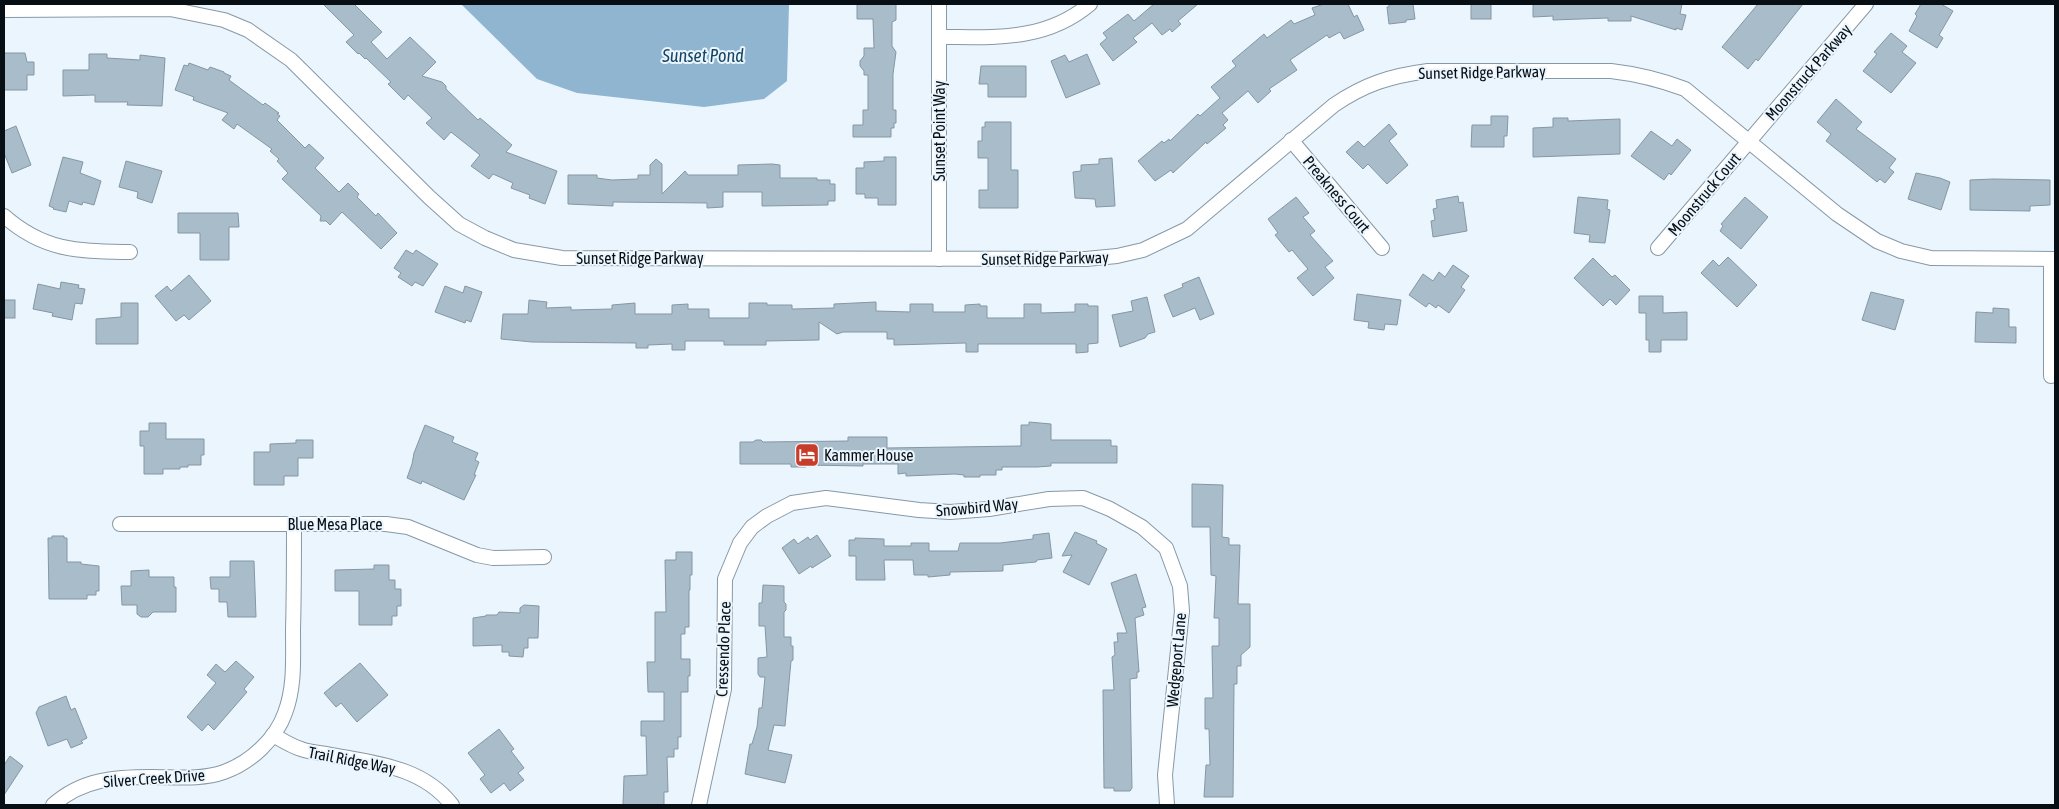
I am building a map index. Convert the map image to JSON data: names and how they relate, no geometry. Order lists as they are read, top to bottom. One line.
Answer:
{"streets":{"street":["Sunset Ridge Parkway","Moonstruck Parkway","Sunset Point Way","Preakness Court","Moonstruck Court","Snowbird Way","Blue Mesa Place","Cressendo Place","Wedgeport Lane","Trail Ridge Way","Silver Creek Drive"]},"crossings":[["Sunset Ridge Parkway","Moonstruck Parkway"],["Sunset Ridge Parkway","Sunset Point Way"],["Sunset Ridge Parkway","Preakness Court"],["Sunset Ridge Parkway","Moonstruck Court"],["Moonstruck Parkway","Moonstruck Court"],["Snowbird Way","Cressendo Place"],["Snowbird Way","Wedgeport Lane"],["Blue Mesa Place","Silver Creek Drive"],["Trail Ridge Way","Silver Creek Drive"]],"water":["Sunset Pond"],"places":{"hotel":["Kammer House"]}}
